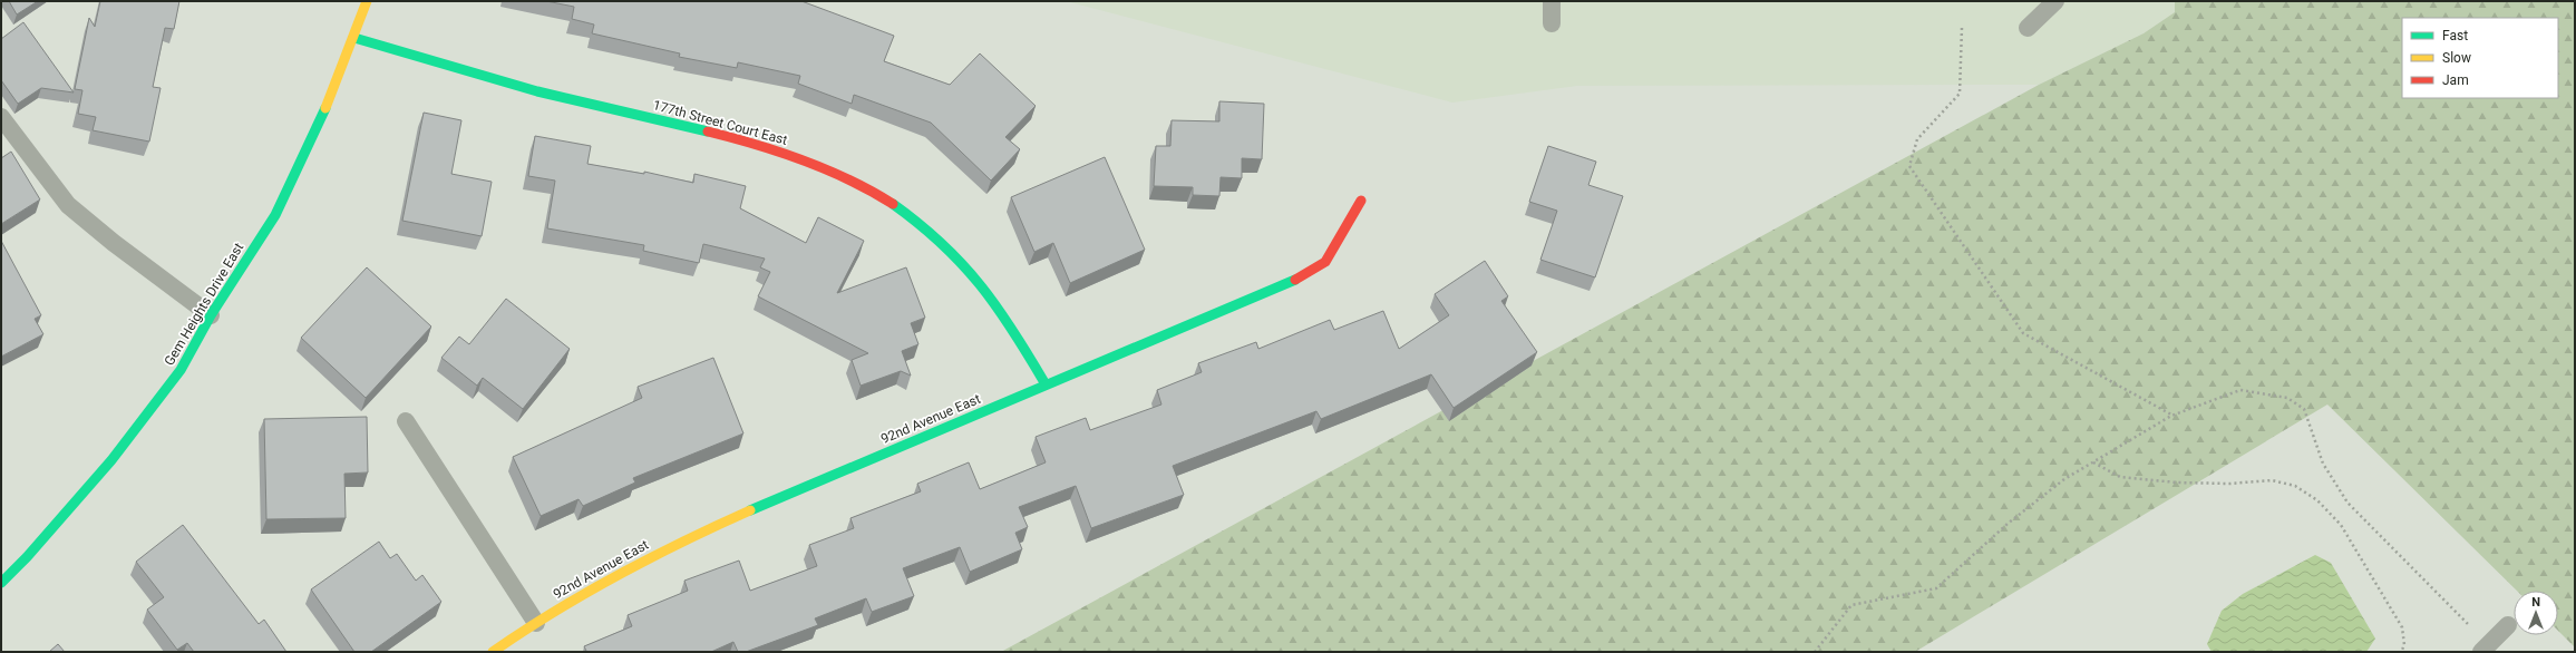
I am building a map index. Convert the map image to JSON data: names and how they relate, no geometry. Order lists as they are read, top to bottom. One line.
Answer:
{"streets":{"street":["177th Street Court East","Gem Heights Drive East","92nd Avenue East"]},"crossings":[["177th Street Court East","Gem Heights Drive East"],["177th Street Court East","92nd Avenue East"]],"legend":["Fast","Slow","Jam"],"north":"top"}
